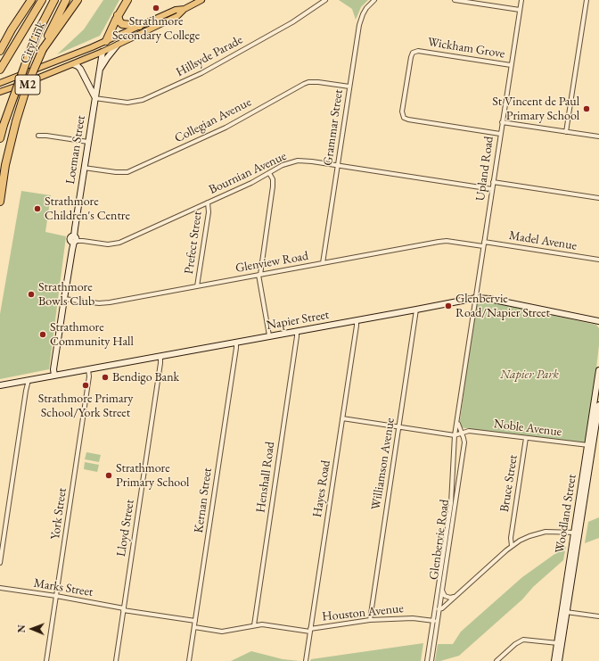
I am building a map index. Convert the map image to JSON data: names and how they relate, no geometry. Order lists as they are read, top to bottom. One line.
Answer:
{"streets":{"highway":["CityLink","M2"],"street":["Wickham Grove","Hillsyde Parade","Collegian Avenue","Grammar Street","Loeman Street","Upland Road","Bournian Avenue","Madel Avenue","Prefect Street","Glenview Road","Napier Street","Noble Avenue","Williamson Avenue","Henshall Road","Bruce Street","Hayes Road","Kernan Street","York Street","Woodland Street","Lloyd Street","Glenbervie Road","Marks Street","Houston Avenue"]},"crossings":[["Wickham Grove","Upland Road"],["Hillsyde Parade","Loeman Street"],["Collegian Avenue","Grammar Street"],["Collegian Avenue","Loeman Street"],["Grammar Street","Bournian Avenue"],["Grammar Street","Glenview Road"],["Loeman Street","Bournian Avenue"],["Loeman Street","Glenview Road"],["Loeman Street","Napier Street"],["Upland Road","Bournian Avenue"],["Upland Road","Madel Avenue"],["Upland Road","Glenview Road"],["Upland Road","Napier Street"],["Upland Road","Glenbervie Road"],["Bournian Avenue","Prefect Street"],["Prefect Street","Glenview Road"],["Napier Street","Williamson Avenue"],["Napier Street","Henshall Road"],["Napier Street","Hayes Road"],["Napier Street","Kernan Street"],["Napier Street","York Street"],["Napier Street","Lloyd Street"],["Napier Street","Glenbervie Road"],["Noble Avenue","Bruce Street"],["Noble Avenue","Woodland Street"],["Noble Avenue","Glenbervie Road"],["Williamson Avenue","Houston Avenue"],["Henshall Road","Houston Avenue"],["Hayes Road","Houston Avenue"],["Kernan Street","Marks Street"],["Kernan Street","Houston Avenue"],["York Street","Marks Street"],["Lloyd Street","Marks Street"],["Glenbervie Road","Houston Avenue"]],"parks":["Napier Park"],"places":["Strathmore Secondary College","St Vincent de Paul Primary School","Strathmore Children's Centre","Strathmore Bowls Club","Glenbervie Road/Napier Street","Strathmore Community Hall","Bendigo Bank","Strathmore Primary School/York Street","Strathmore Primary School"],"north":"left"}
